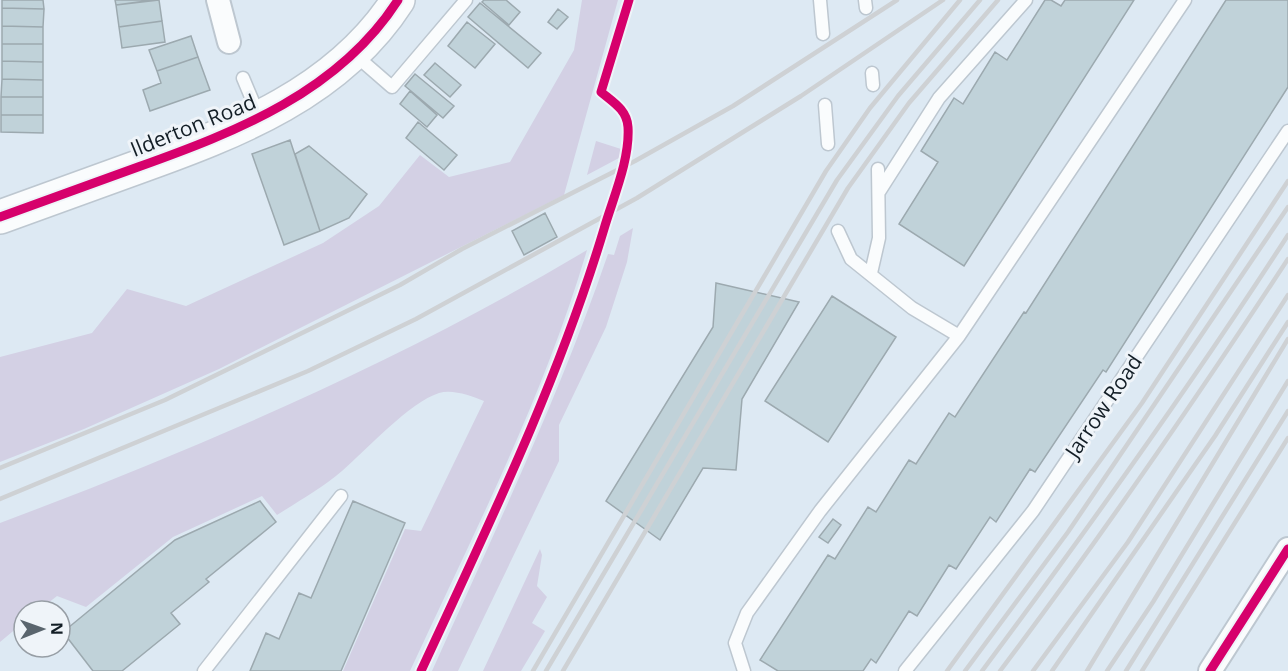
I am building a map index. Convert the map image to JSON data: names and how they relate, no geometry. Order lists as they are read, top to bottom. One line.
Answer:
{"streets":{"street":["Ilderton Road"],"lane":["Jarrow Road"]},"north":"right"}
